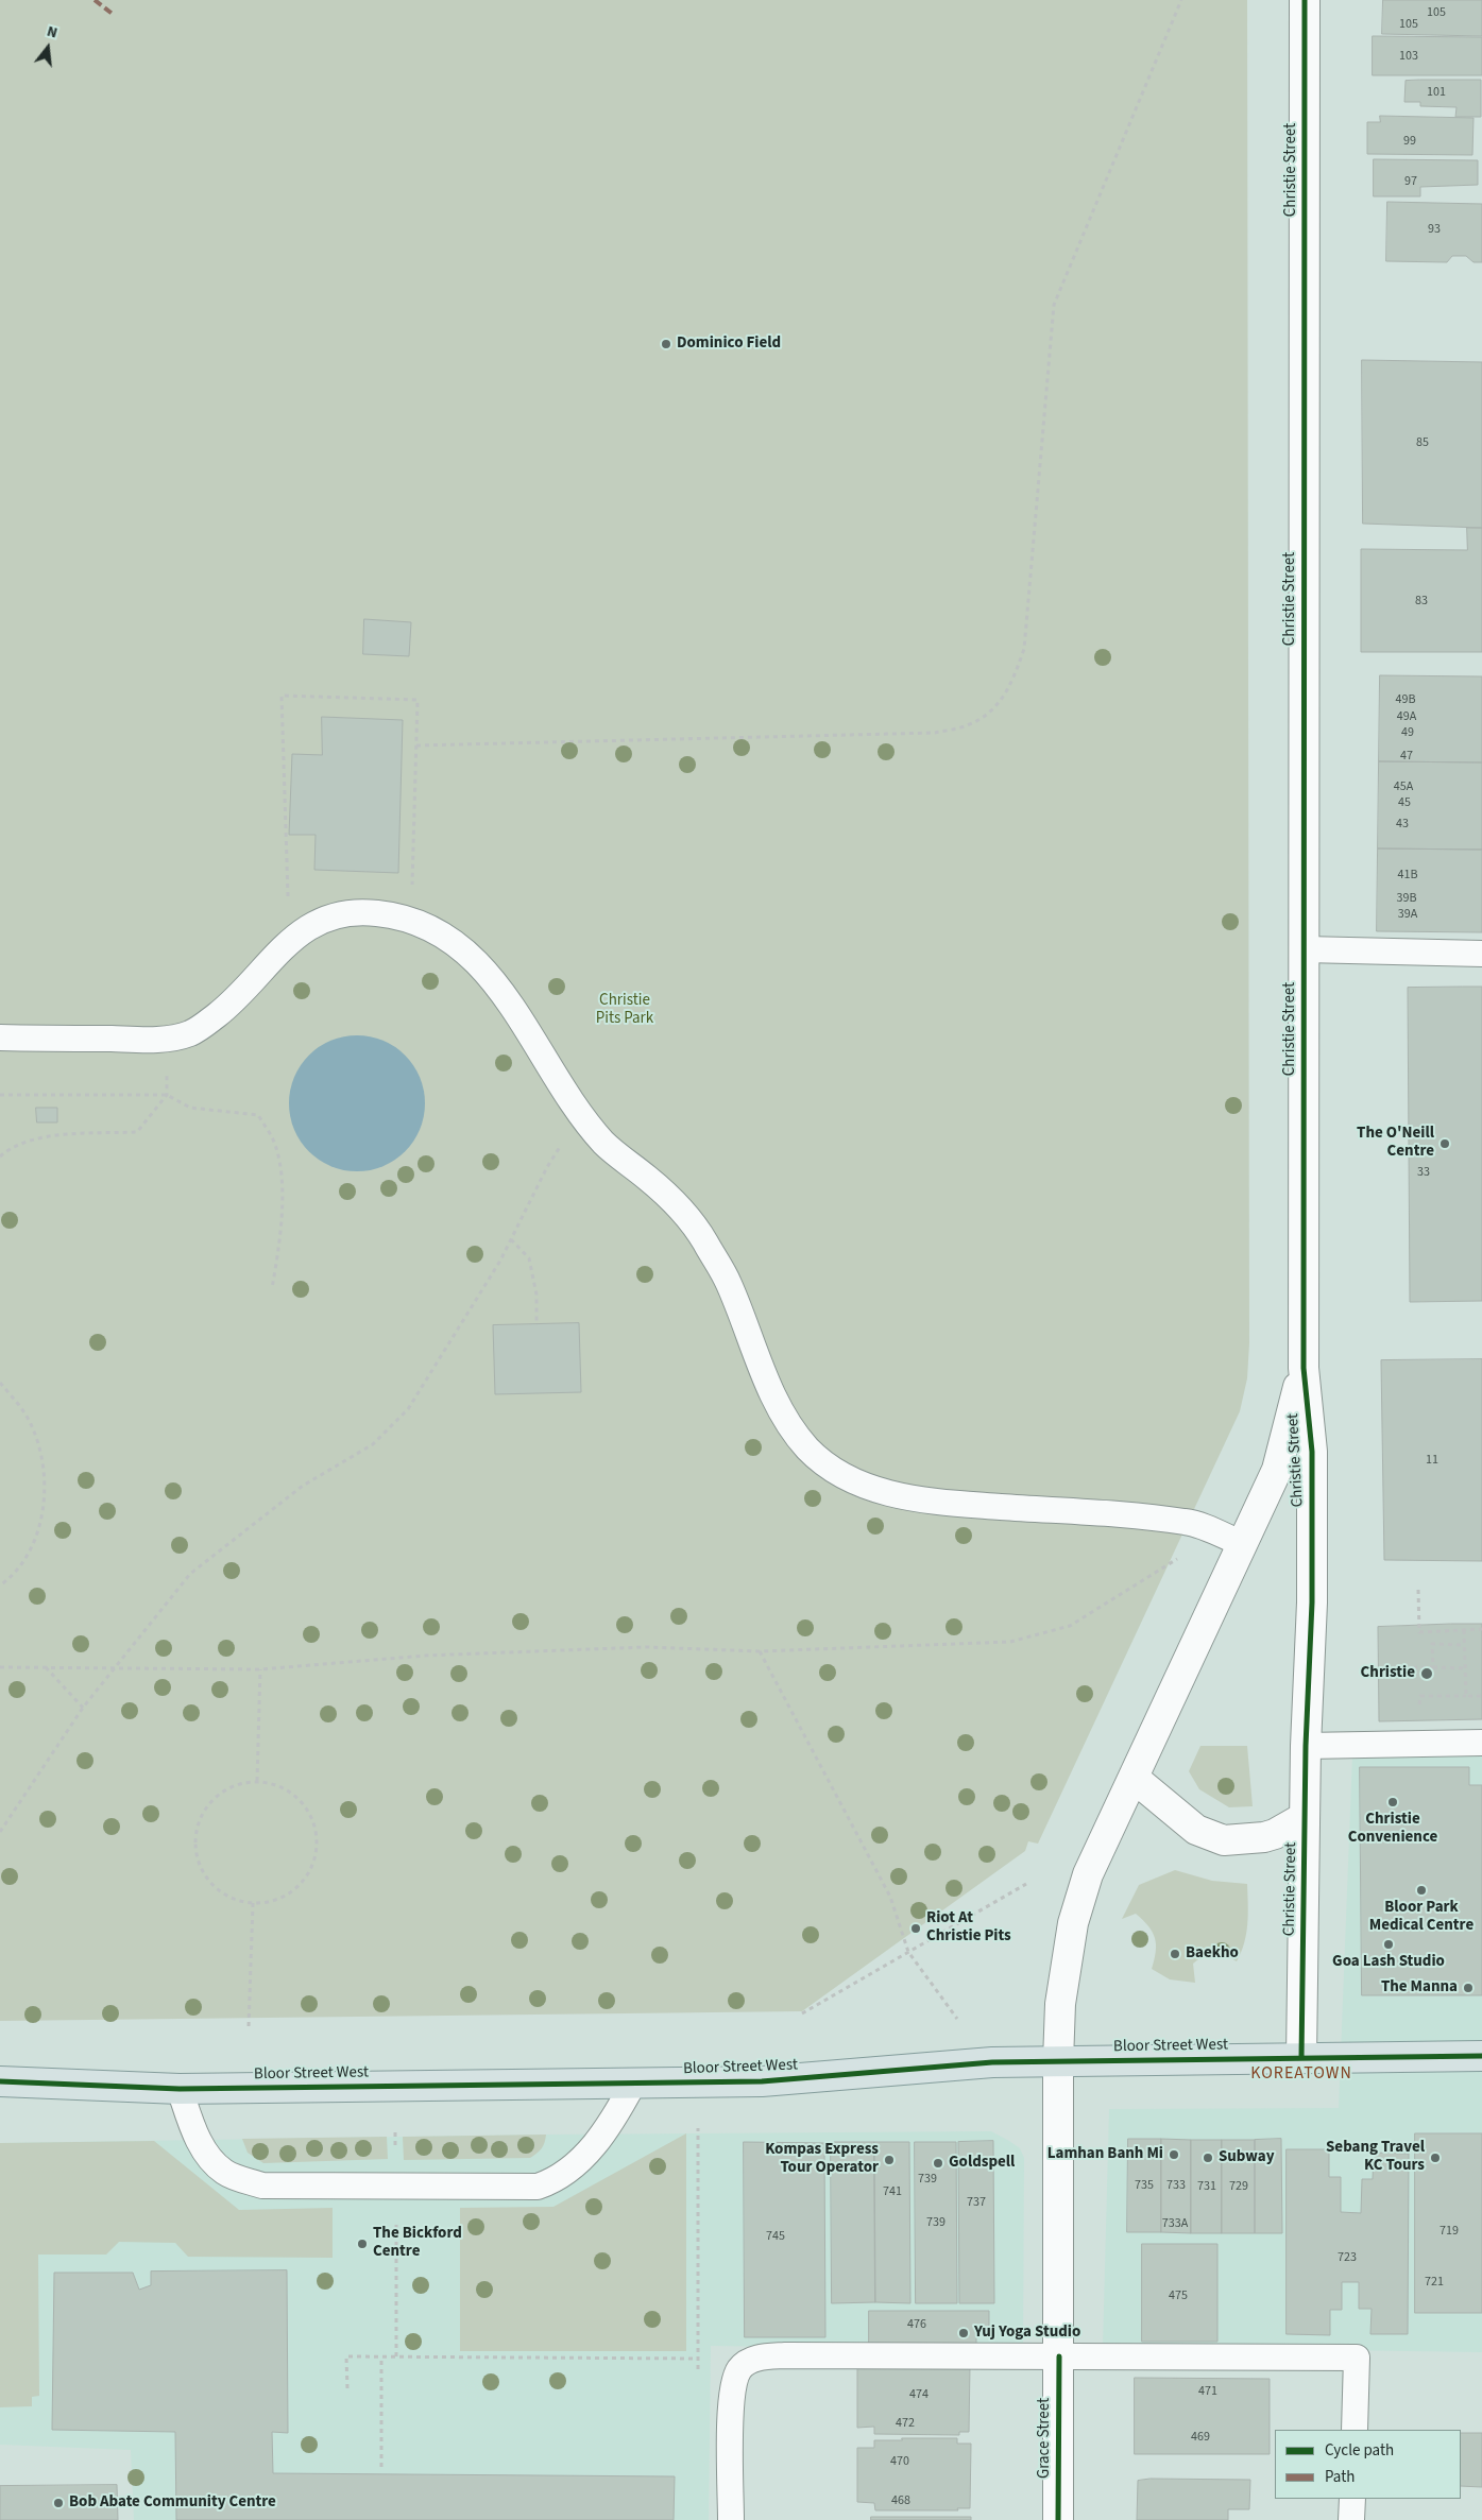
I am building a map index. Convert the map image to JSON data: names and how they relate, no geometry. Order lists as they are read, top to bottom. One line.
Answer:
{"streets":{"main road":["Bloor Street West"],"street":["Christie Street","Grace Street"]},"crossings":[["Christie Street","Bloor Street West"],["Christie Street","Grace Street"],["Bloor Street West","Grace Street"]],"districts":["KOREATOWN"],"parks":["Christie Pits Park"],"places":["Dominico Field","The O'Neill Centre","Christie","Christie Convenience","Bloor Park Medical Centre","Riot At Christie Pits","Goa Lash Studio","Baekho","The Manna","Lamhan Banh Mi","Subway","Sebang Travel KC Tours","Kompas Express Tour Operator","Goldspell","The Bickford Centre","Yuj Yoga Studio","Bob Abate Community Centre"],"house_numbers":["105","105","103","101","99","97","93","85","83","49B","49A","49","47","45A","45","43","41B","39B","39A","33","11","739","735","733","731","729","741","737","739","733A","719","745","723","721","475","476","471","474","472","469","470","468"],"legend":["Cycle path","Path"],"north":"top"}
